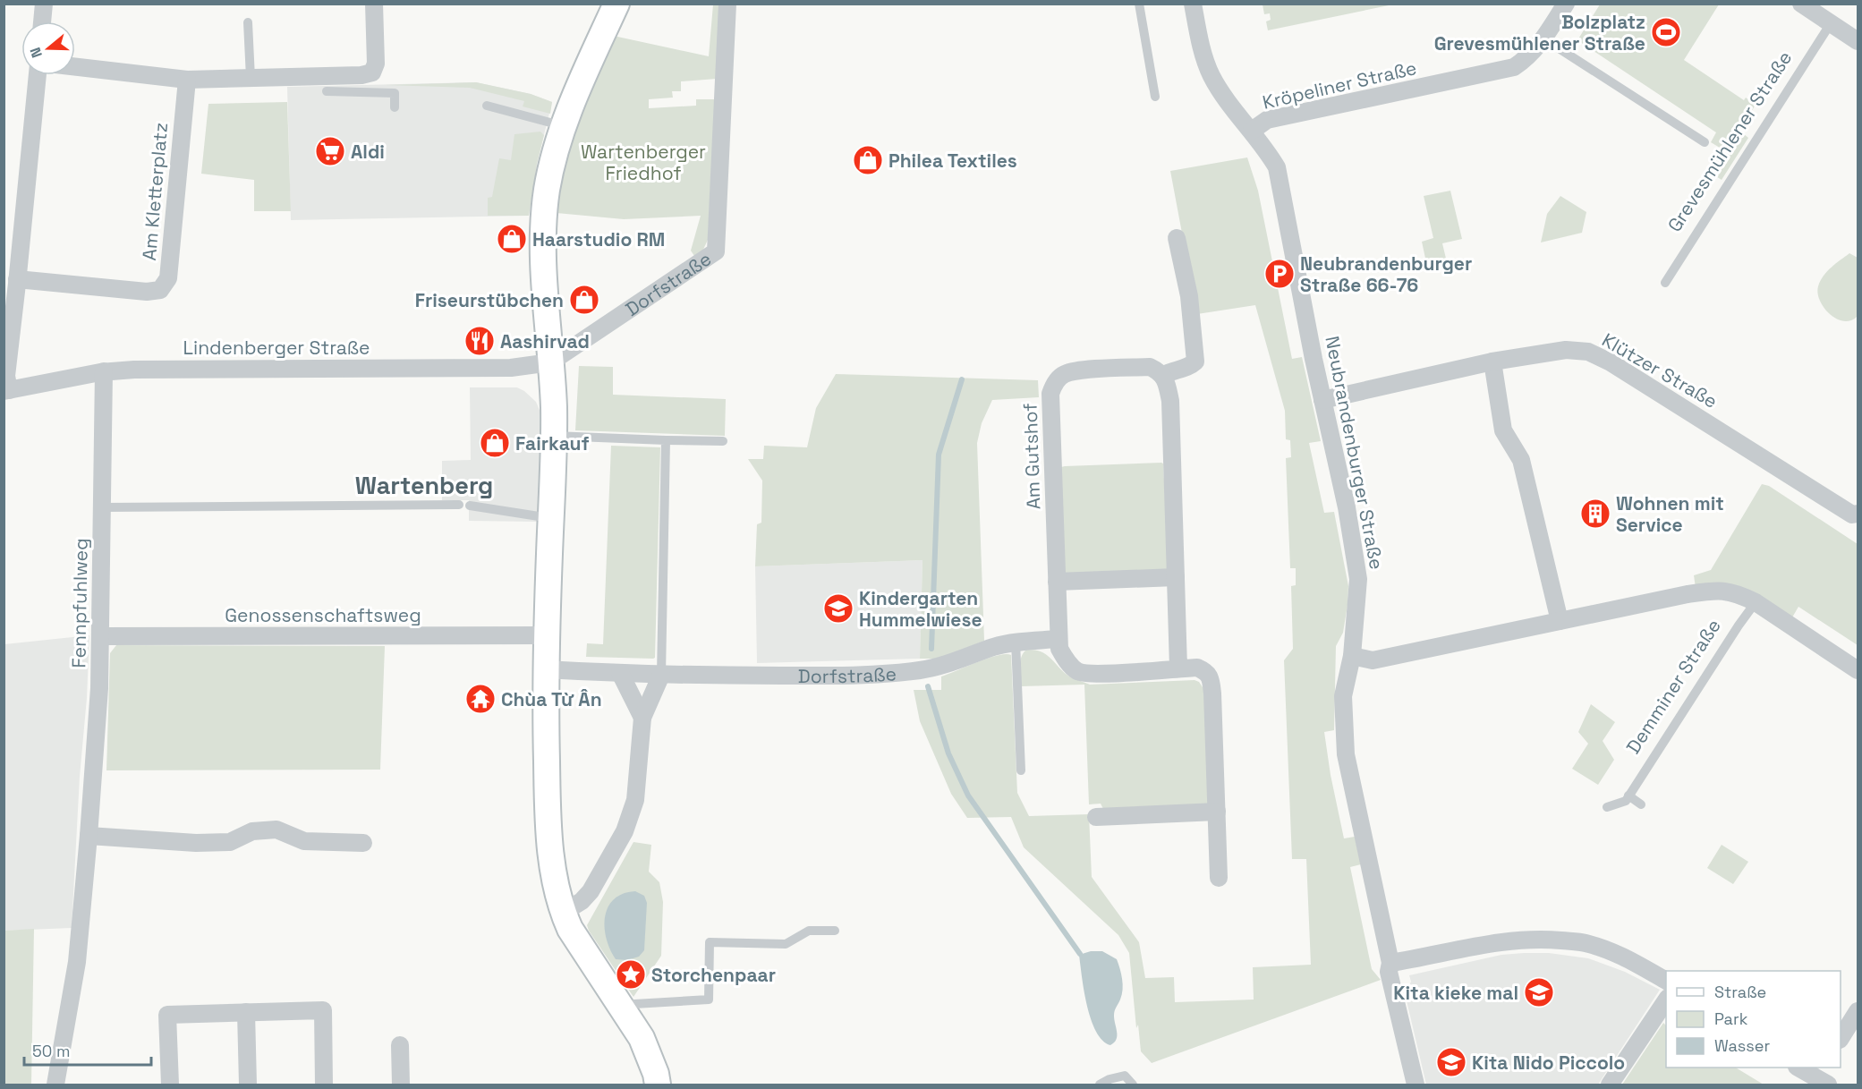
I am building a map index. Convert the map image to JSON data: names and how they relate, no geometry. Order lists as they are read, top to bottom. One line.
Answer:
{"streets":{"street":["Kröpeliner Straße","Am Kletterplatz","Dorfstraße","Lindenberger Straße","Klützer Straße","Neubrandenburger Straße","Am Gutshof","Fennpfuhlweg","Genossenschaftsweg","Demminer Straße"],"lane":["Grevesmühlener Straße"]},"crossings":[["Kröpeliner Straße","Neubrandenburger Straße"],["Dorfstraße","Lindenberger Straße"],["Lindenberger Straße","Fennpfuhlweg"],["Klützer Straße","Neubrandenburger Straße"],["Neubrandenburger Straße","Demminer Straße"],["Fennpfuhlweg","Genossenschaftsweg"]],"districts":["Wartenberg"],"parks":["Wartenberger Friedhof"],"places":{"sports":["Bolzplatz Grevesmühlener Straße"],"supermarket":["Aldi"],"shop":["Philea Textiles","Haarstudio RM","Friseurstübchen","Fairkauf"],"parking":["Neubrandenburger Straße 66-76"],"restaurant":["Aashirvad"],"building":["Wohnen mit Service"],"school or university":["Kindergarten Hummelwiese","Kita kieke mal","Kita Nido Piccolo"],"temple":["Chùa Từ Ân"],"place":["Storchenpaar"]},"legend":["Straße","Park","Wasser"],"scale_bar":"50 m","north":"left"}
